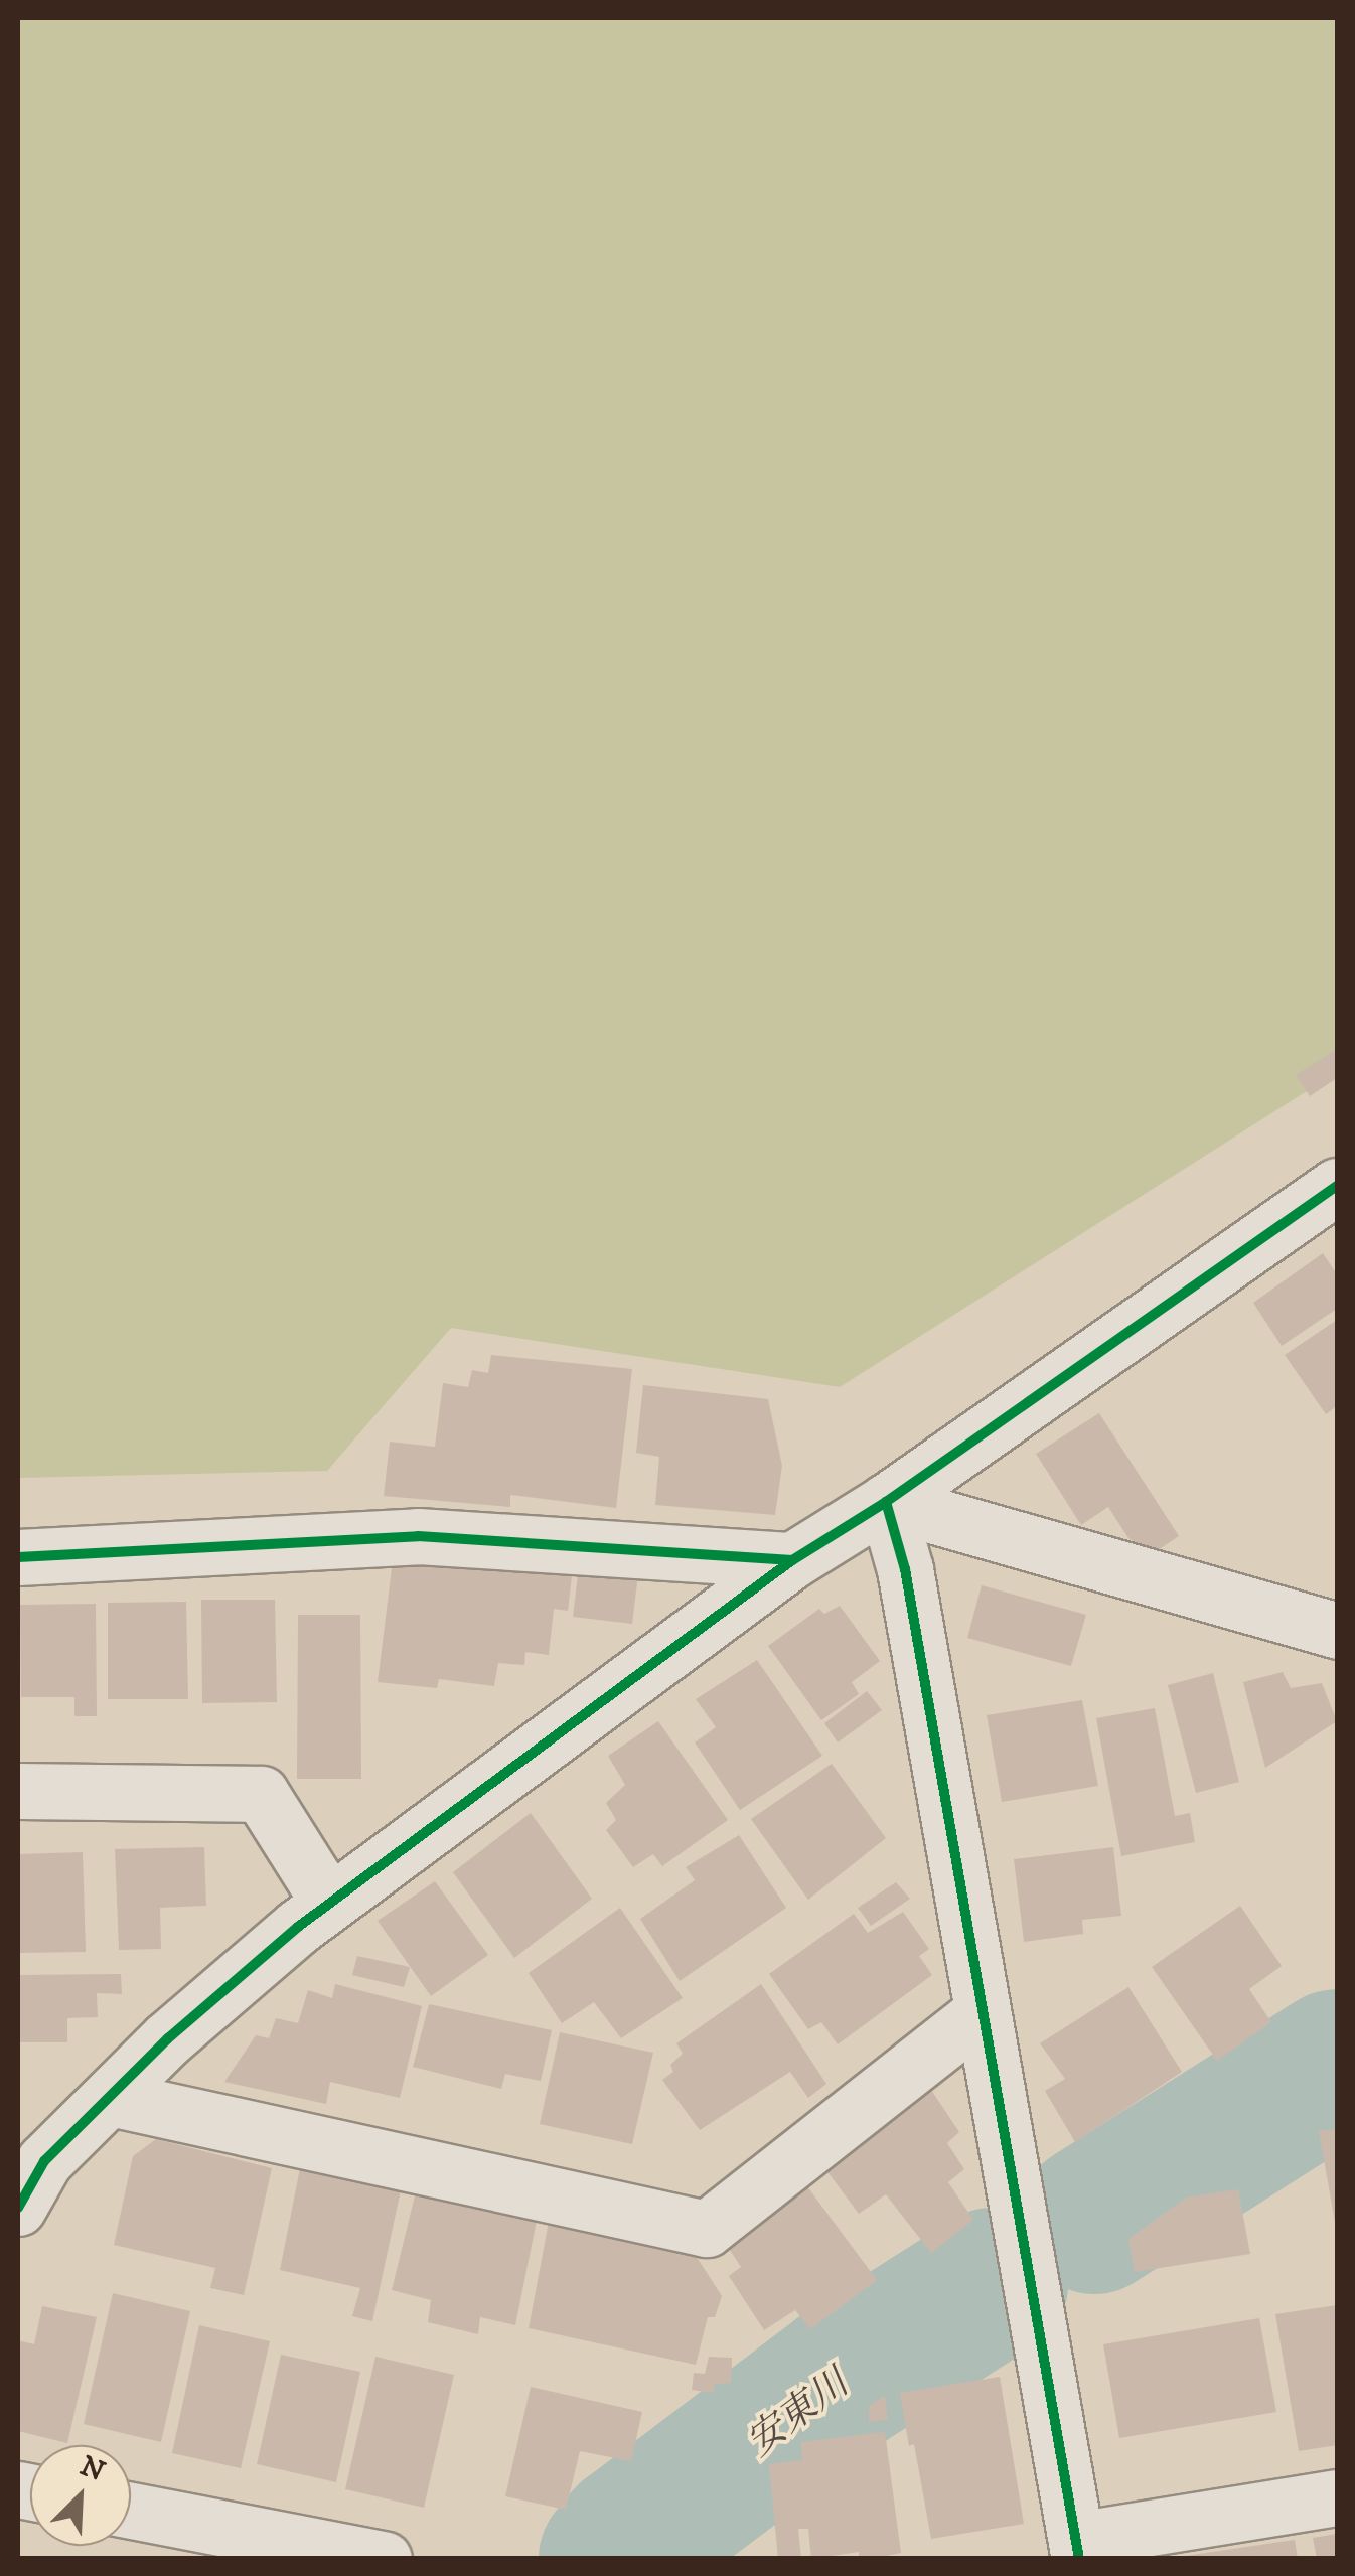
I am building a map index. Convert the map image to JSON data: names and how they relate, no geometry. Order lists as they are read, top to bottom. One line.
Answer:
{"water":["安東川"],"north":"top right"}
